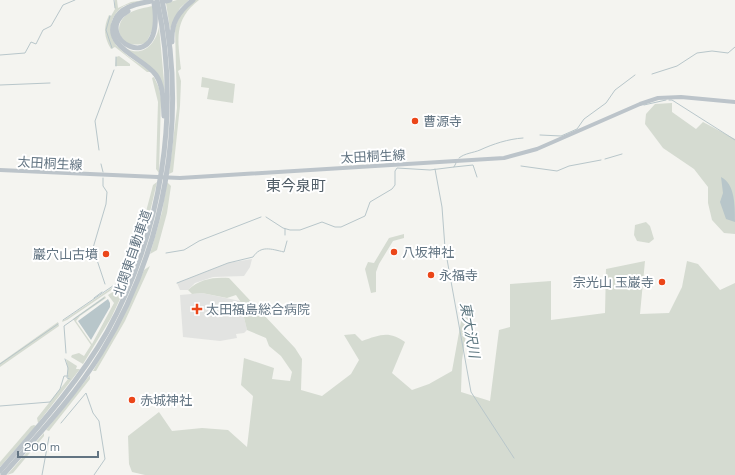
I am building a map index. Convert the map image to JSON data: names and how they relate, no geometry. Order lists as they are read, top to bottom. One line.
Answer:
{"streets":{"highway":["北関東自動車道"],"main road":["太田桐生線"]},"districts":["東今泉町"],"water":["東大沢川"],"places":{"other":["曹源寺","八坂神社","巖穴山古墳","永福寺","宗光山 玉巌寺","赤城神社"],"health":["太田福島総合病院"]},"scale_bar":"200 m"}
